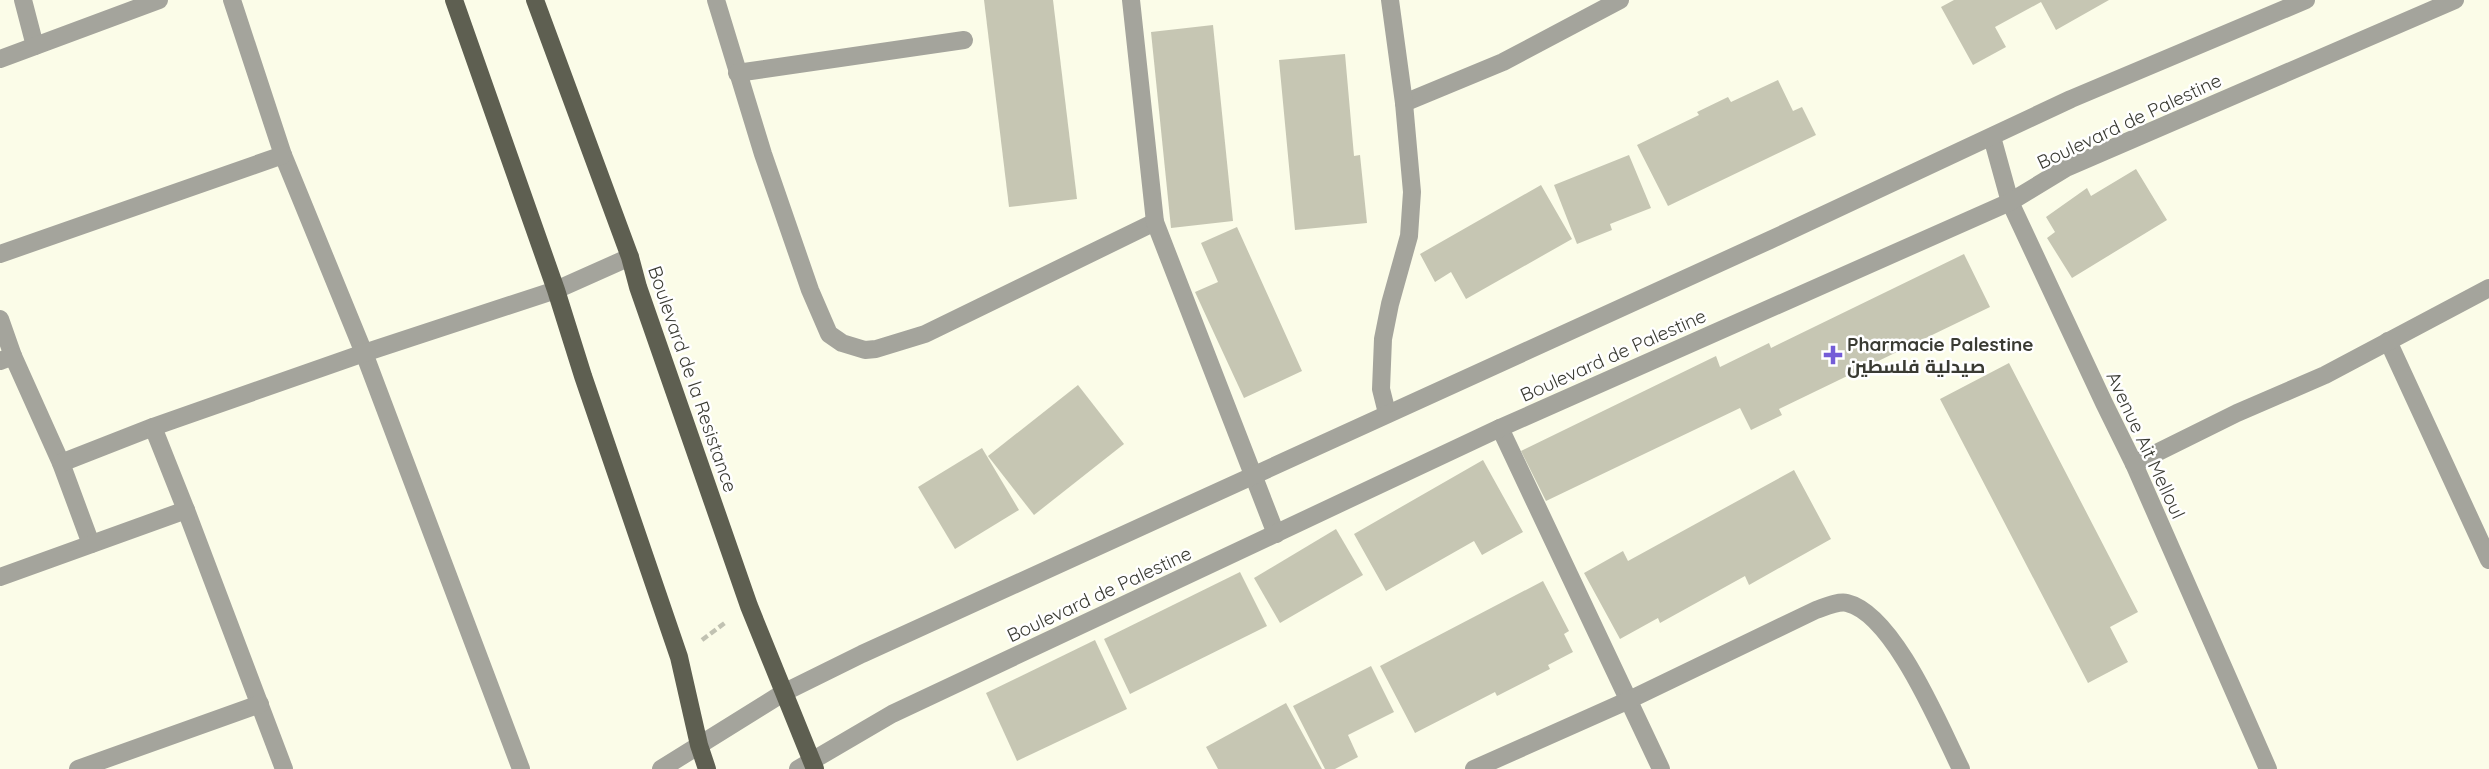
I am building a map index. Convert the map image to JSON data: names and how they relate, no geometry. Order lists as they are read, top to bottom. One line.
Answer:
{"streets":{"main road":["Boulevard de la Resistance"],"street":["Boulevard de Palestine","Avenue Ait Melloul"]},"crossings":[["Boulevard de Palestine","Boulevard de la Resistance"],["Boulevard de Palestine","Avenue Ait Melloul"]],"places":{"health":["Pharmacie Palestine صيدلية فلسطين"]}}
